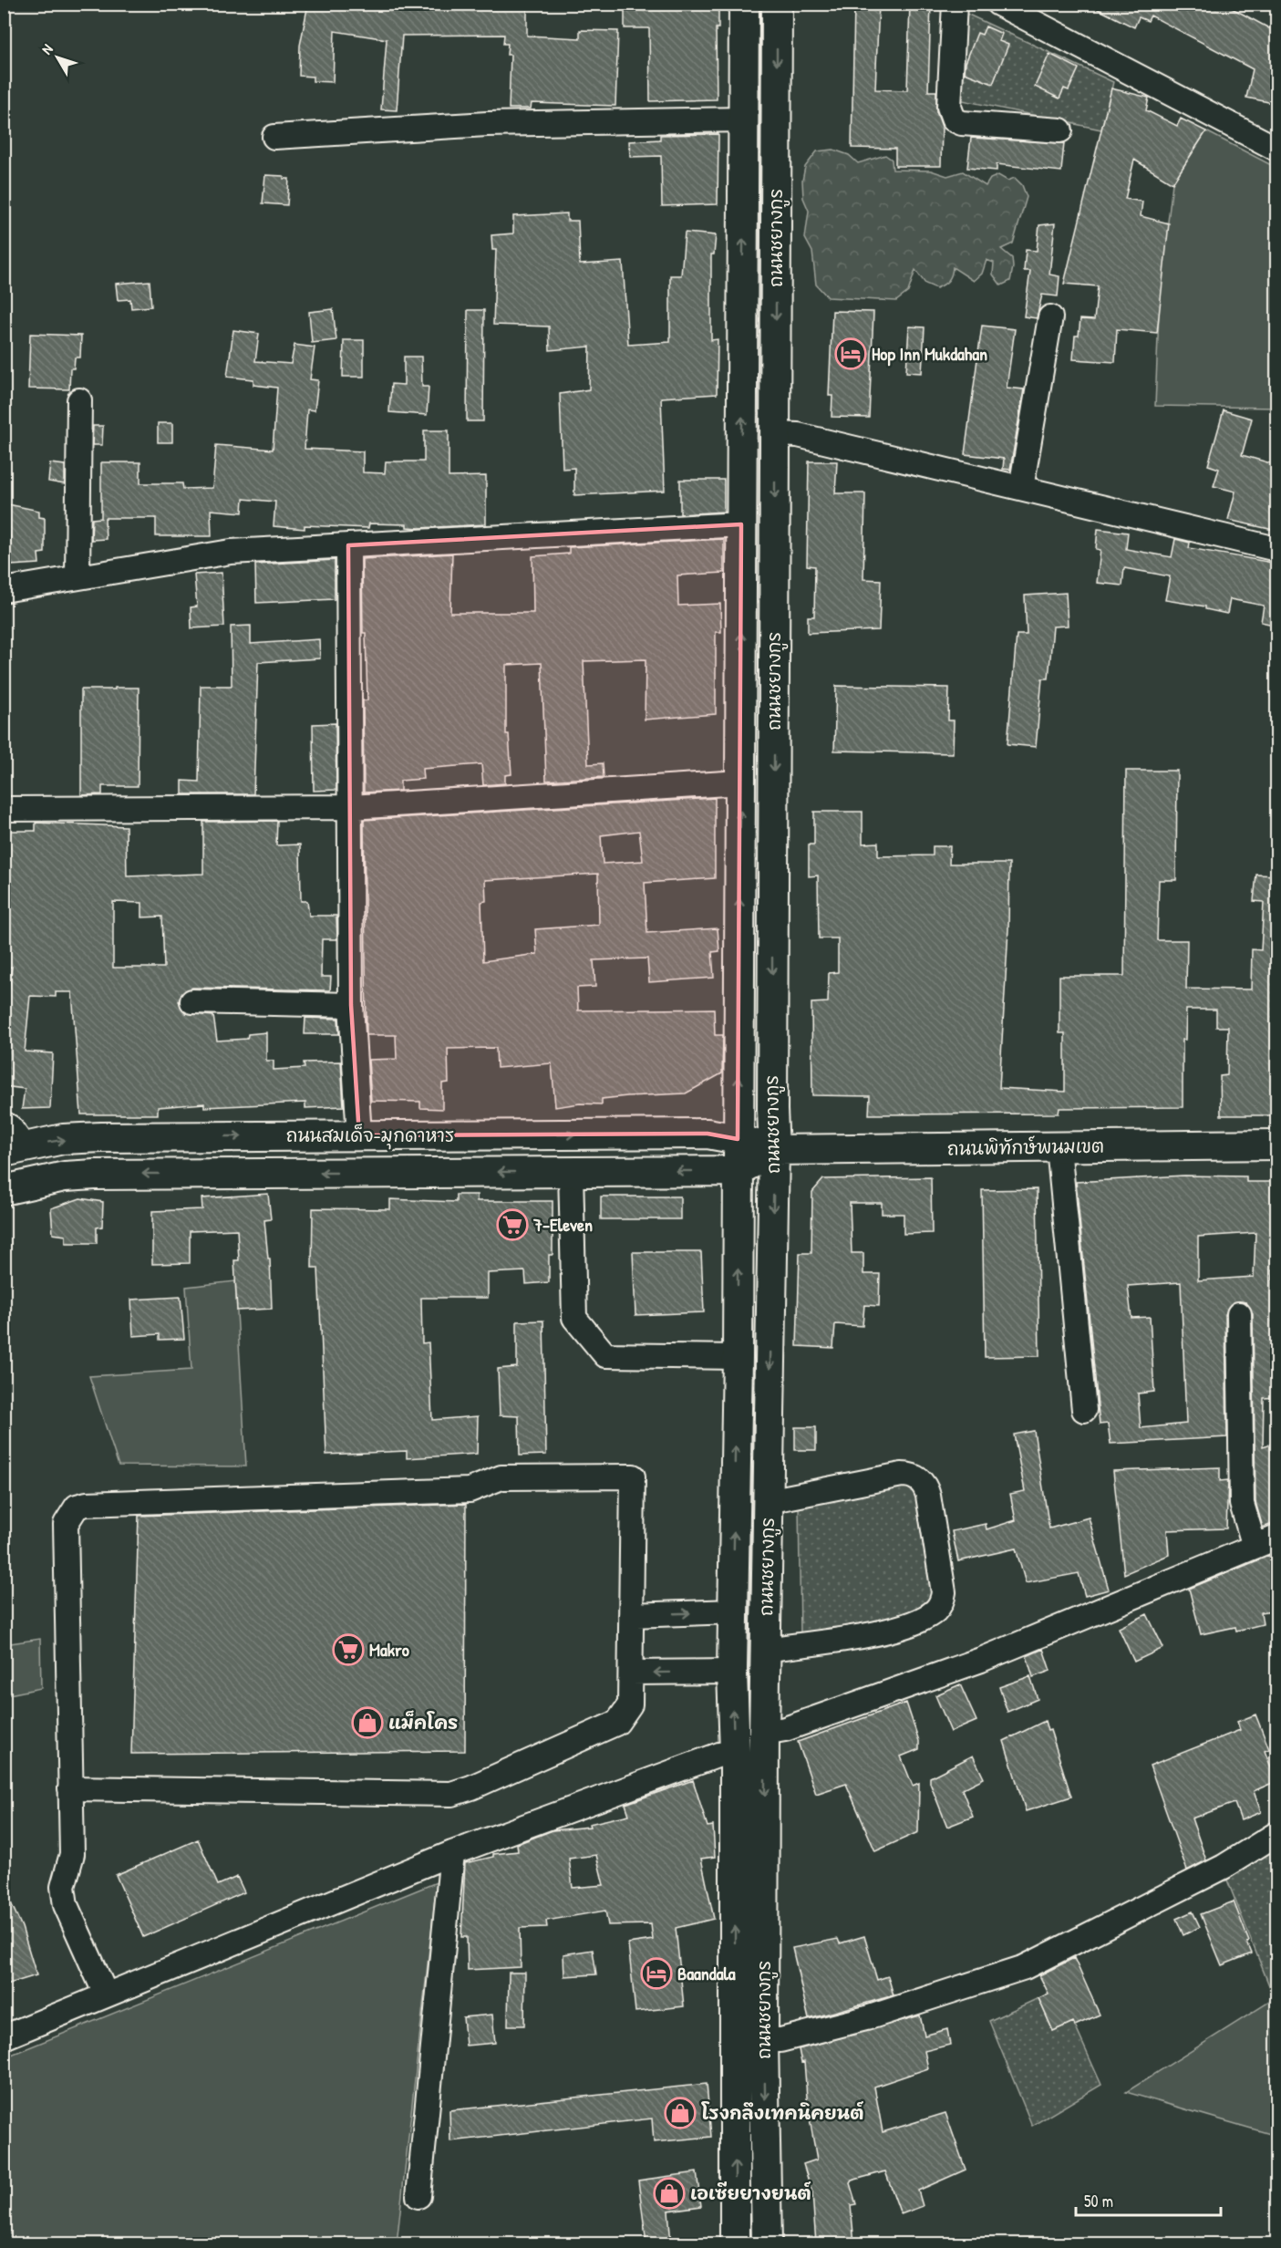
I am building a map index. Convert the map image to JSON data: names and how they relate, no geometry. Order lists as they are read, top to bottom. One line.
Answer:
{"streets":{"main road":["ถนนชยางกูร","ถนนสมเด็จ-มุกดาหาร","ถนนพิทักษ์พนมเขต"]},"crossings":[["ถนนชยางกูร","ถนนสมเด็จ-มุกดาหาร"],["ถนนชยางกูร","ถนนพิทักษ์พนมเขต"],["ถนนสมเด็จ-มุกดาหาร","ถนนพิทักษ์พนมเขต"]],"places":{"hotel":["Hop Inn Mukdahan","Baandala"],"supermarket":["7-Eleven","Makro"],"shop":["แม็คโคร","โรงกลึงเทคนิคยนต์","เอเซียยางยนต์"]},"scale_bar":"50 m","north":"top left"}
